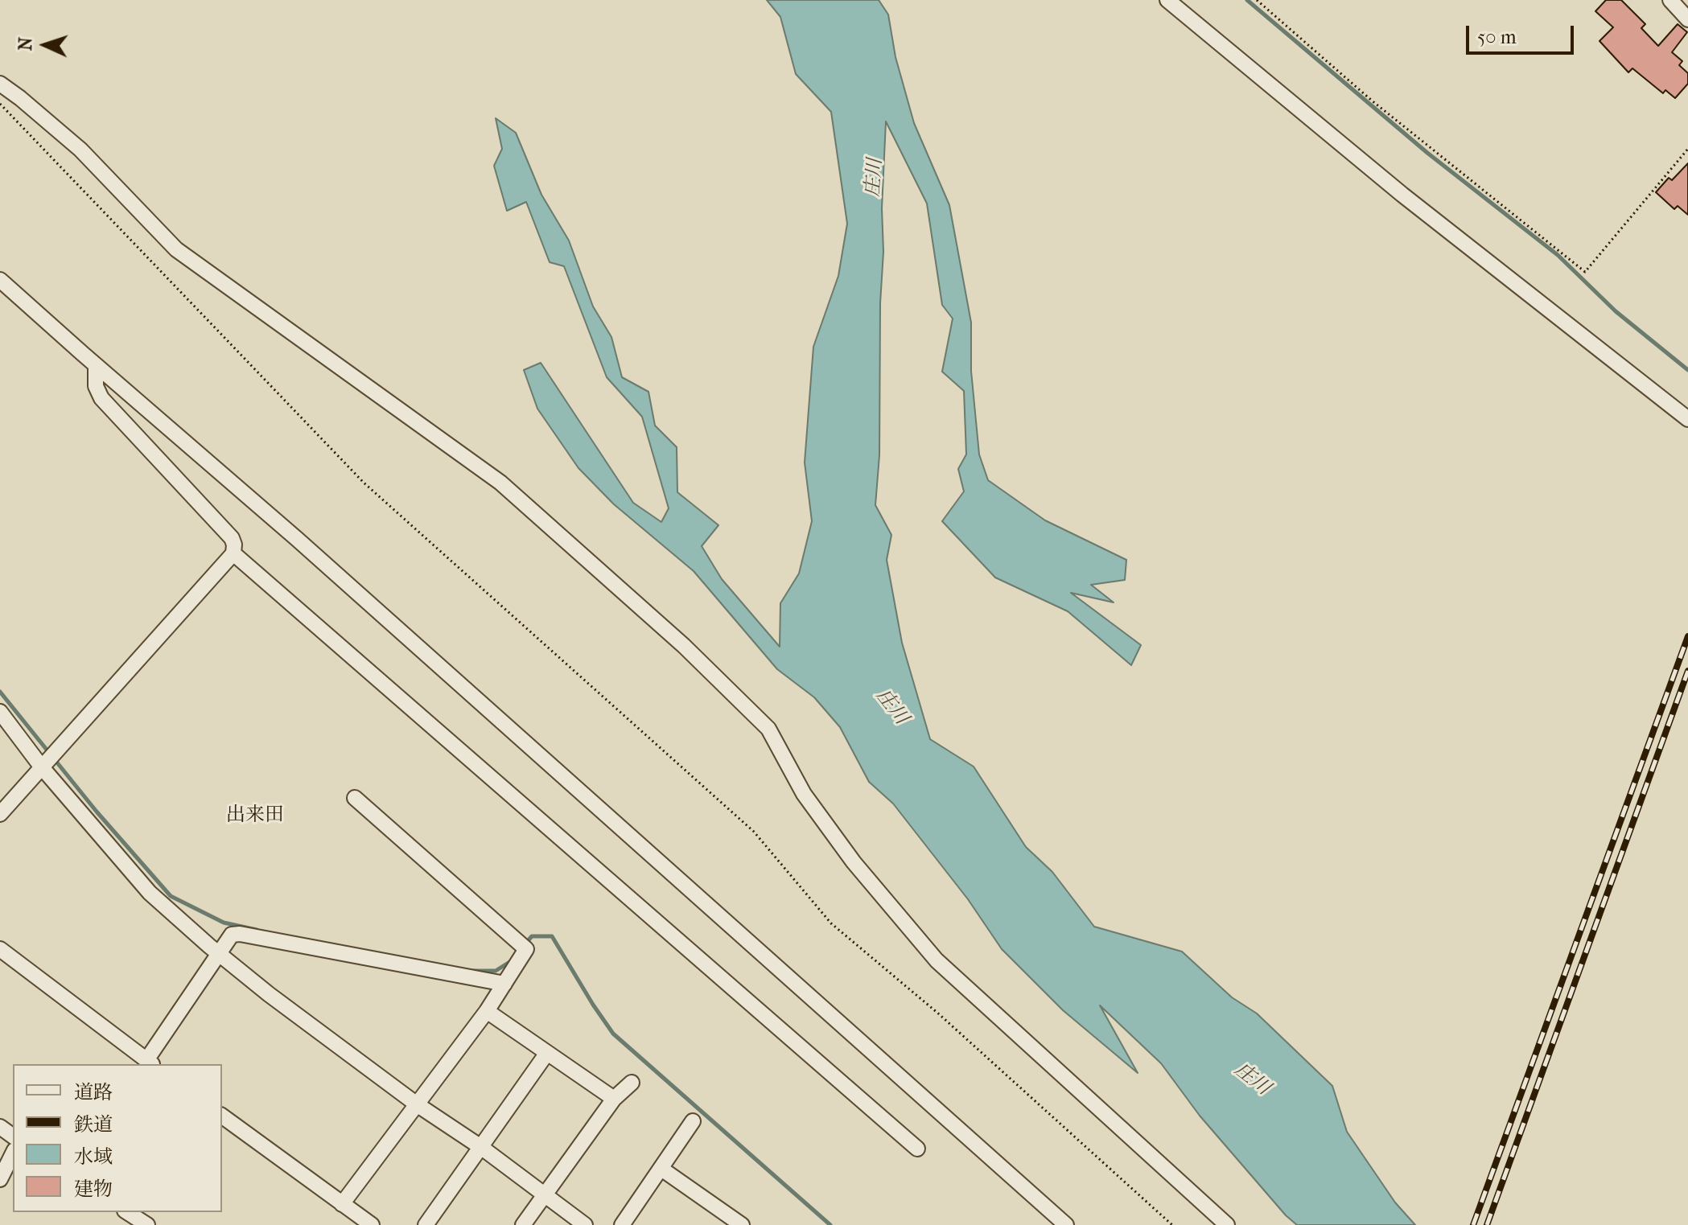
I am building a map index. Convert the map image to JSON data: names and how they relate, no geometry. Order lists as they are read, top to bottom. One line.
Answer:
{"districts":["出来田"],"water":["庄川"],"legend":["道路","鉄道","水域","建物"],"scale_bar":"50 m","north":"left"}
